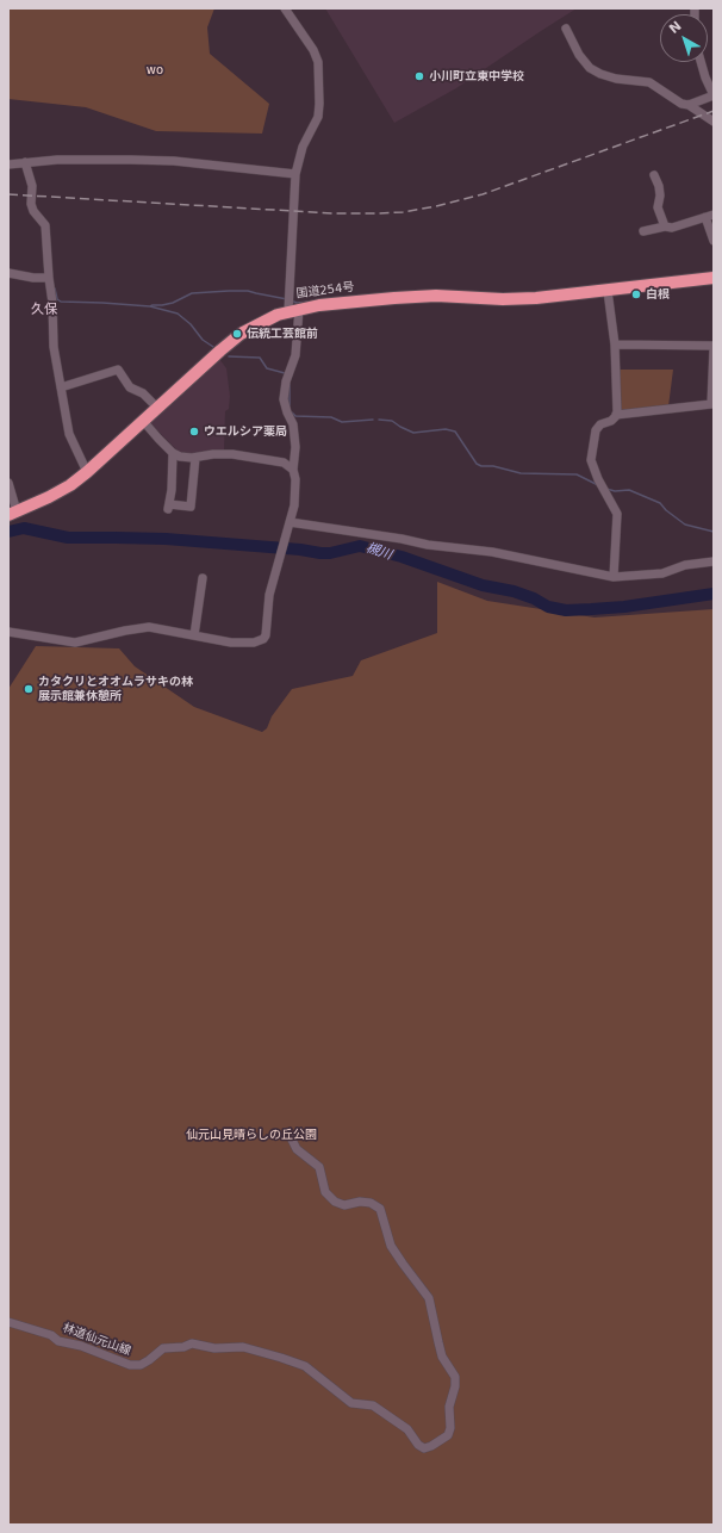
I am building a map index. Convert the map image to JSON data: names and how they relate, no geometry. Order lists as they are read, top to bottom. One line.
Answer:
{"streets":{"highway":["国道254号"],"street":["林道仙元山線"]},"districts":["久保"],"water":["槻川"],"parks":["wo","仙元山見晴らしの丘公園"],"places":["小川町立東中学校","白根","伝統工芸館前","ウエルシア薬局","カタクリとオオムラサキの林 展示館兼休憩所"],"north":"top left"}
